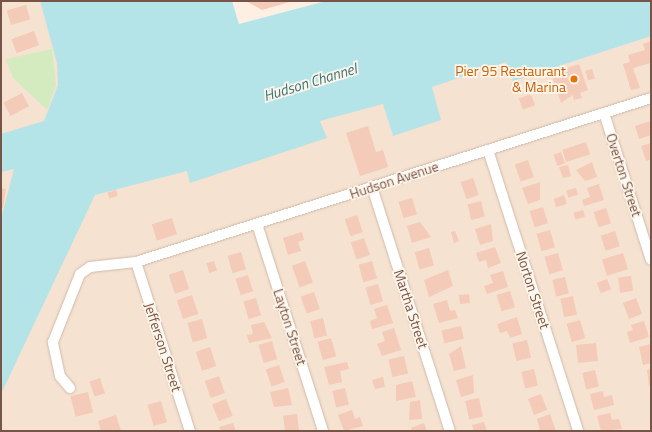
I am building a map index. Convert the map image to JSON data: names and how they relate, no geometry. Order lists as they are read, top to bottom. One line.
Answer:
{"streets":{"street":["Overton Street","Hudson Avenue","Norton Street","Martha Street","Layton Street","Jefferson Street"]},"crossings":[["Overton Street","Hudson Avenue"],["Hudson Avenue","Norton Street"],["Hudson Avenue","Martha Street"],["Hudson Avenue","Layton Street"],["Hudson Avenue","Jefferson Street"]],"water":["Hudson Channel"],"places":["Pier 95 Restaurant & Marina"]}
